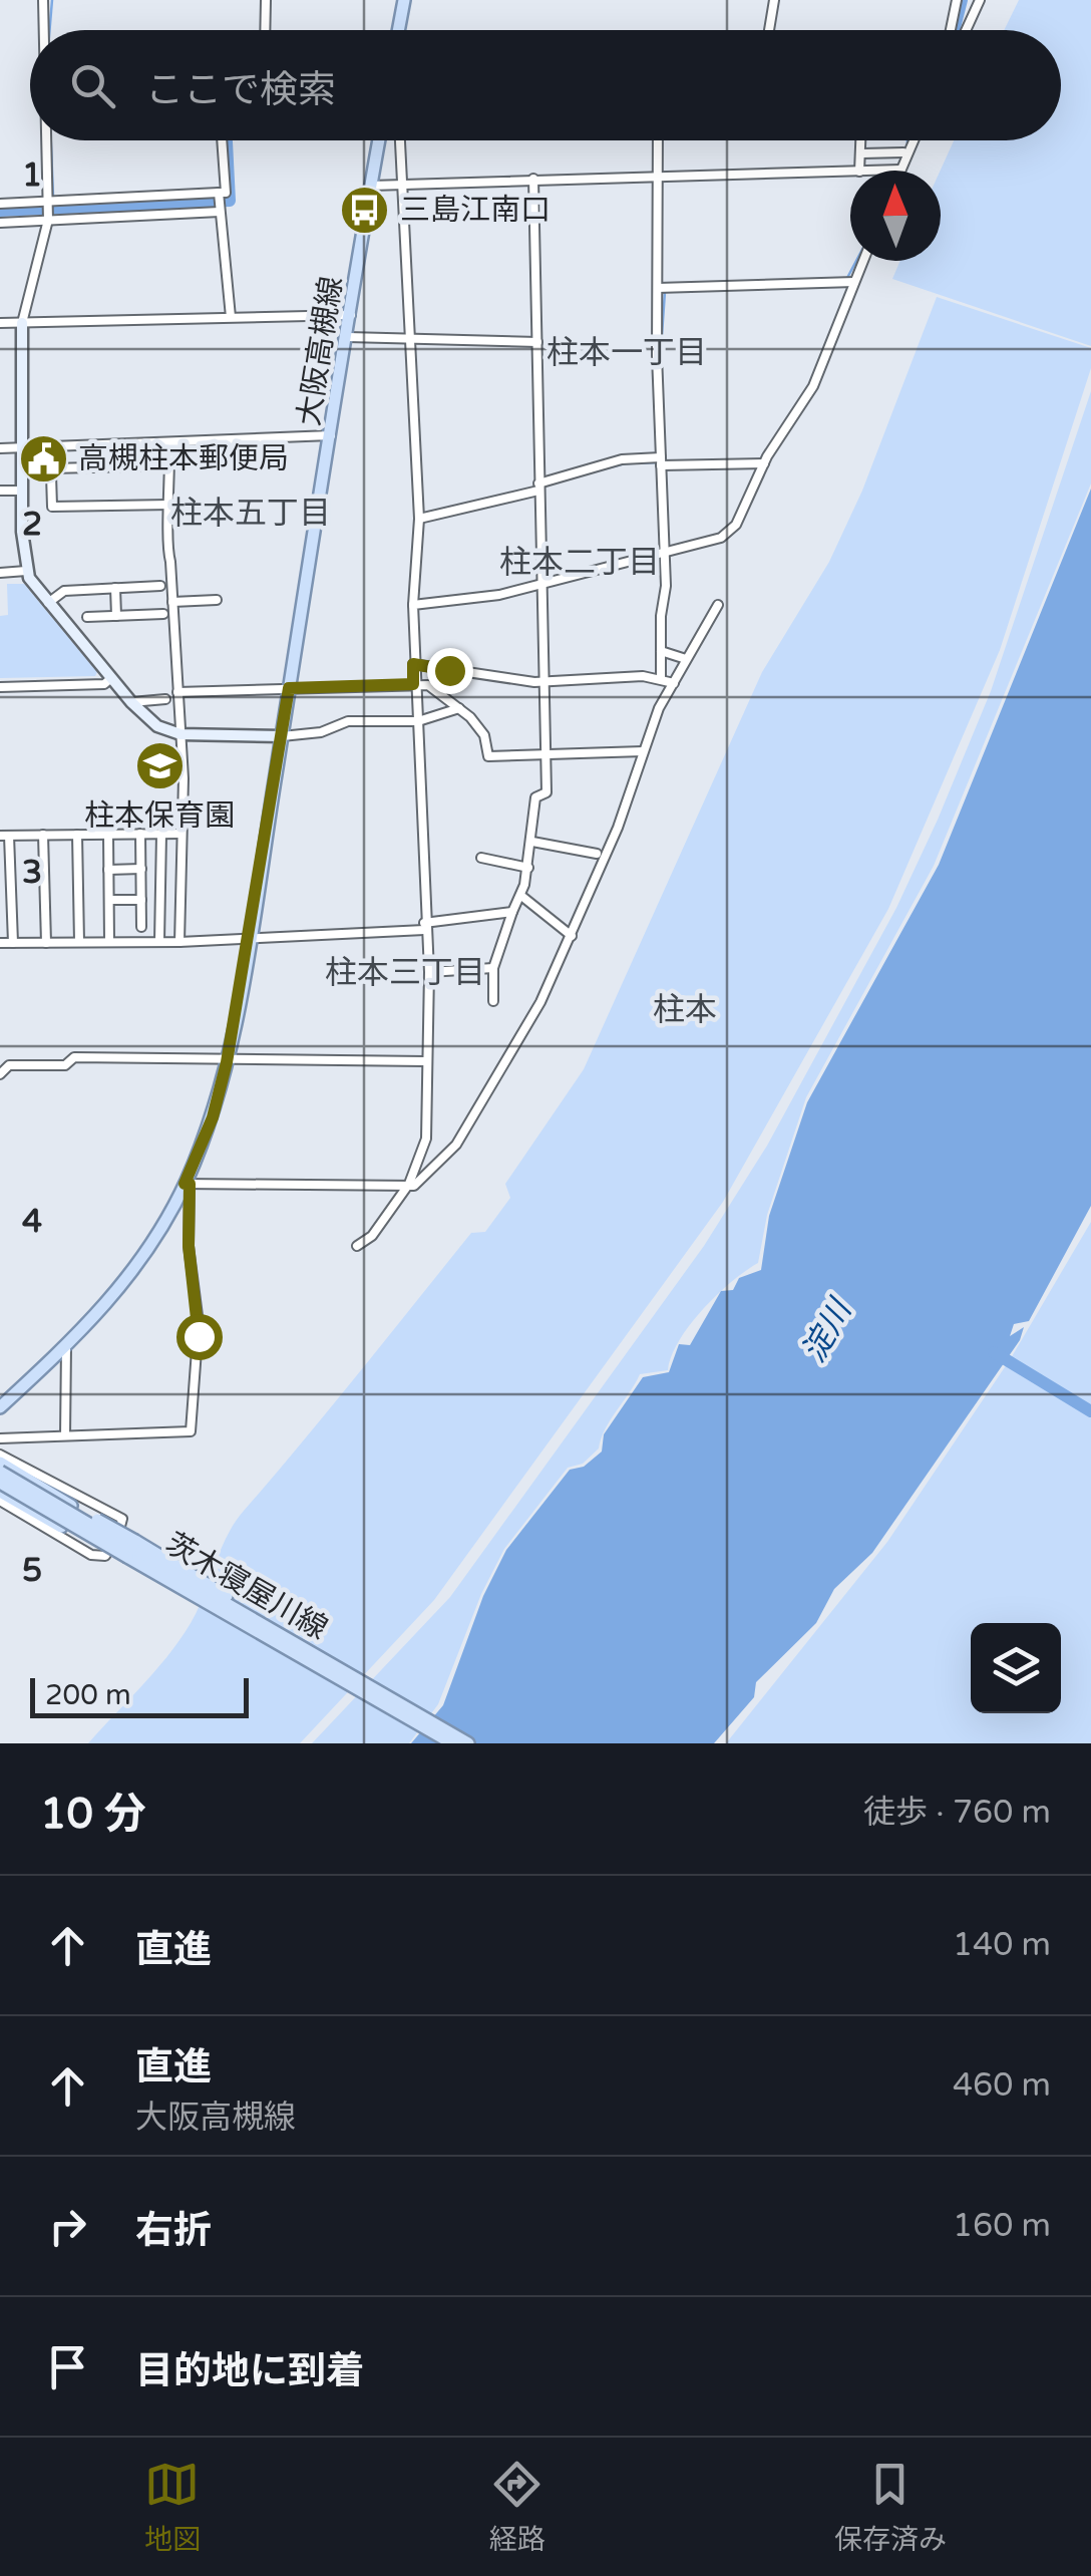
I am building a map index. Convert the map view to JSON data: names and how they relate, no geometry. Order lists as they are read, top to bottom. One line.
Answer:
{"streets":{"main road":["大阪高槻線","茨木寝屋川線"]},"districts":["柱本一丁目","柱本五丁目","柱本二丁目","柱本三丁目","柱本"],"water":["淀川"],"places":{"bus stop":["三島江南口"],"public building":["高槻柱本郵便局"],"school or university":["柱本保育園"]},"scale_bar":"200 m","north":"top","page":{"search":"ここで検索","scale":"200 m","heading":["10 分","徒歩 · 760 m"],"list":[["直進","140 m"],["直進","大阪高槻線","460 m"],["右折","160 m"],"目的地に到着"],"nav":["地図","経路","保存済み"]},"grid":{"rows":["1","2","3","4","5"]}}
